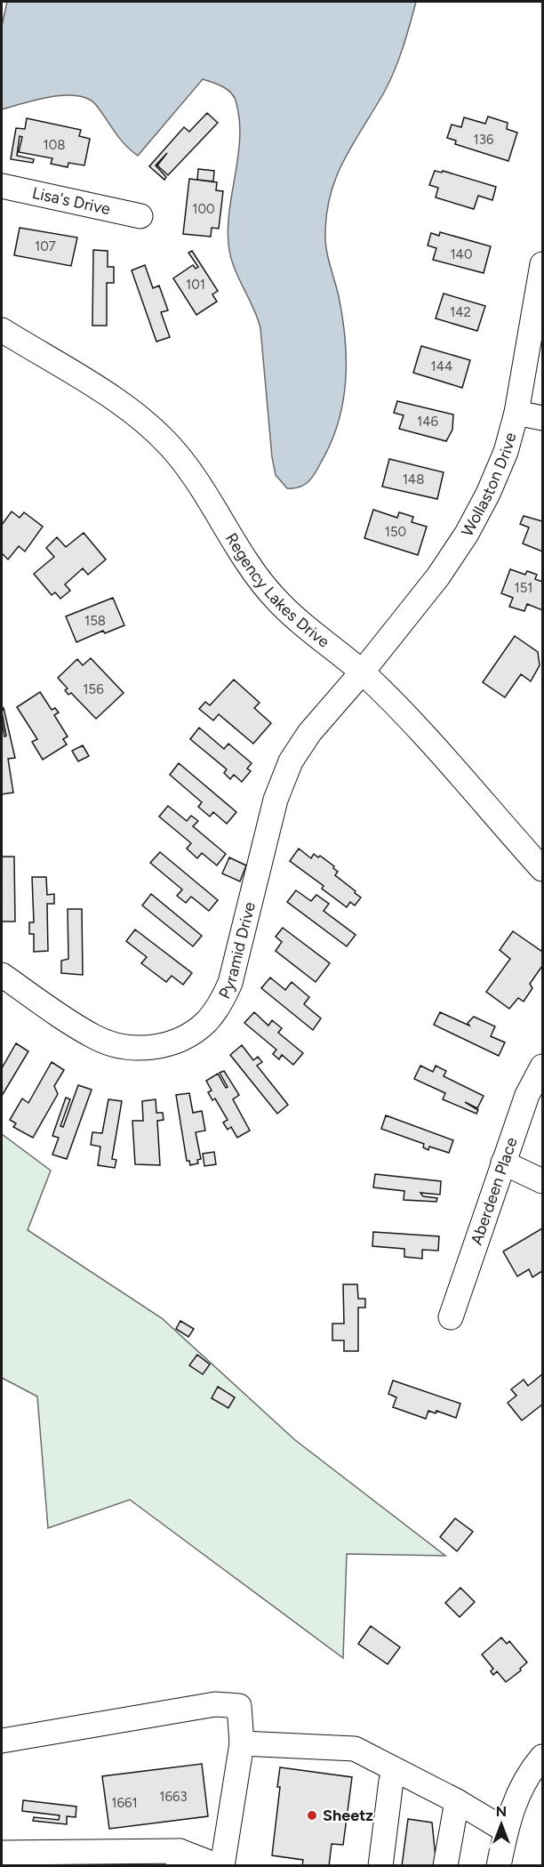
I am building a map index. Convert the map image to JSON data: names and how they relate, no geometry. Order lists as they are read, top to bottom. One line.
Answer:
{"streets":{"street":["Lisa's Drive","Wollaston Drive","Regency Lakes Drive","Pyramid Drive","Aberdeen Place"]},"crossings":[["Wollaston Drive","Regency Lakes Drive"],["Wollaston Drive","Pyramid Drive"],["Regency Lakes Drive","Pyramid Drive"]],"places":["Sheetz"],"house_numbers":["136","108","100","107","140","101","142","144","146","148","150","151","158","156","1663","1661"],"north":"top"}
